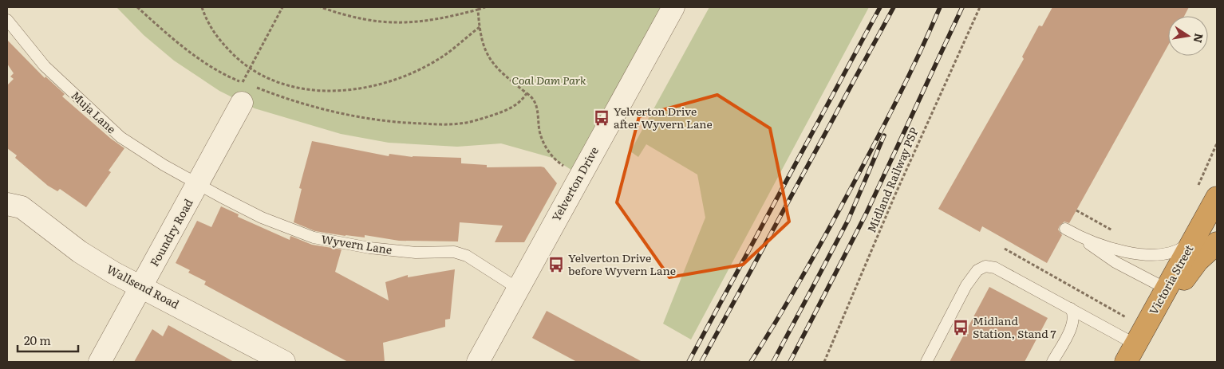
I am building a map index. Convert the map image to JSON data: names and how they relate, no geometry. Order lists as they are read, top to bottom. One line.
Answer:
{"streets":{"highway":["Victoria Street"],"street":["Yelverton Drive","Foundry Road","Wallsend Road"],"lane":["Muja Lane","Wyvern Lane"],"path":["Midland Railway PSP"]},"crossings":[["Muja Lane","Foundry Road"],["Muja Lane","Wyvern Lane"],["Yelverton Drive","Wyvern Lane"],["Foundry Road","Wyvern Lane"],["Foundry Road","Wallsend Road"]],"parks":["Coal Dam Park"],"places":{"bus stop":["Yelverton Drive after Wyvern Lane","Yelverton Drive before Wyvern Lane","Midland Station, Stand 7"]},"scale_bar":"20 m","north":"right"}
